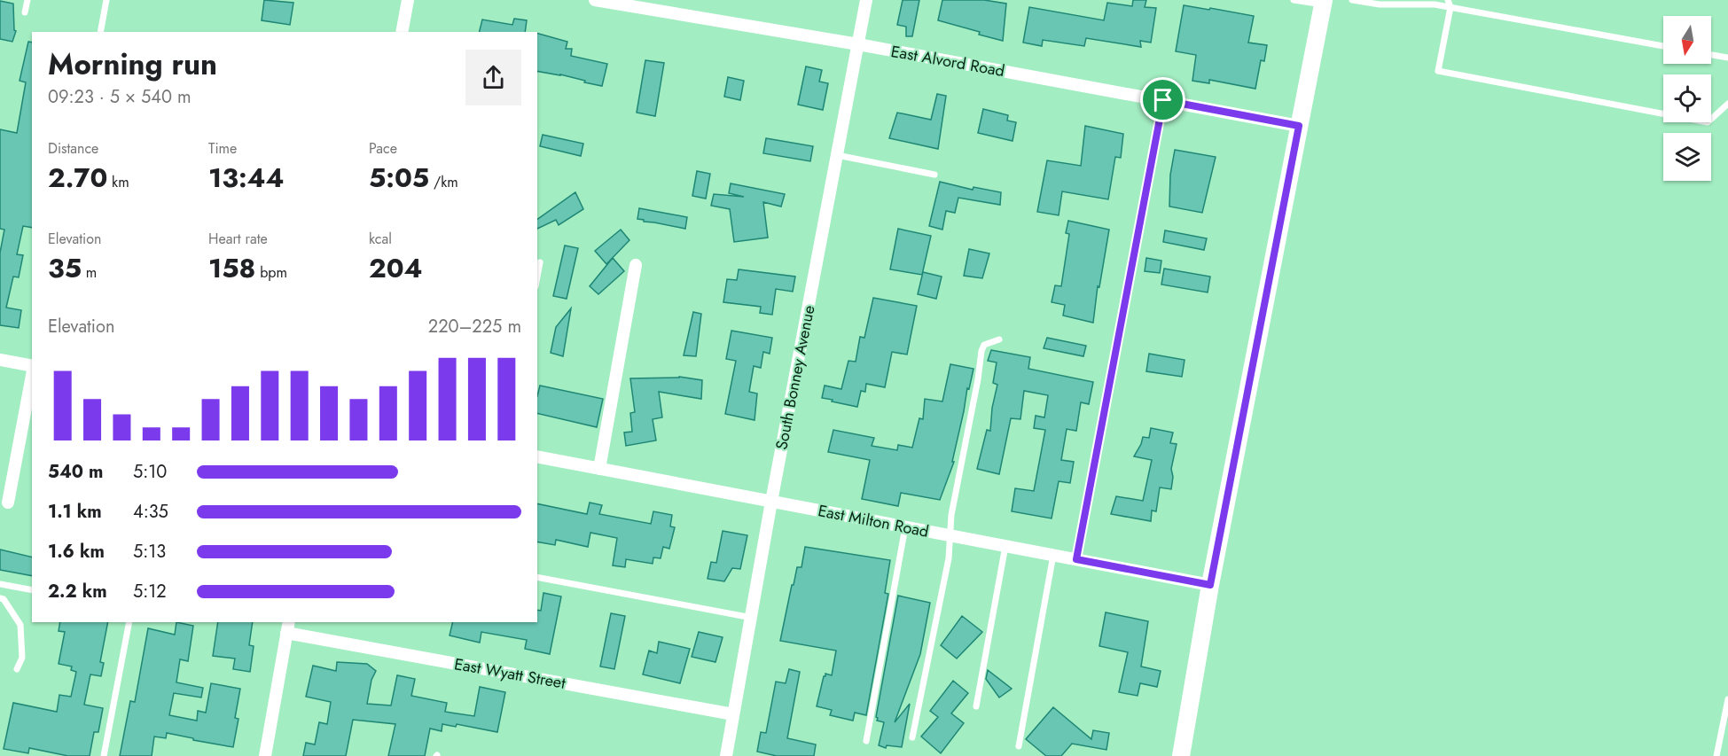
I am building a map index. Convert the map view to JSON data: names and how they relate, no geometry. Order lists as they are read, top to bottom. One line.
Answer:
{"streets":{"street":["East Alvord Road","South Bonney Avenue","East Milton Road","East Wyatt Street"]},"crossings":[["East Alvord Road","South Bonney Avenue"],["South Bonney Avenue","East Milton Road"],["South Bonney Avenue","East Wyatt Street"]],"north":"bottom","page":{"heading":["Morning run","09:23 · 5 × 540 m"],"stats":[["Distance","2.70 km"],["Time","13:44"],["Pace","5:05 /km"],["Elevation","35 m"],["Heart rate","158 bpm"],["kcal","204"]],"chart":["Elevation","220–225 m"],"list":[{"name":"540 m","note":"5:10"},{"name":"1.1 km","note":"4:35"},{"name":"1.6 km","note":"5:13"},{"name":"2.2 km","note":"5:12"}]}}
